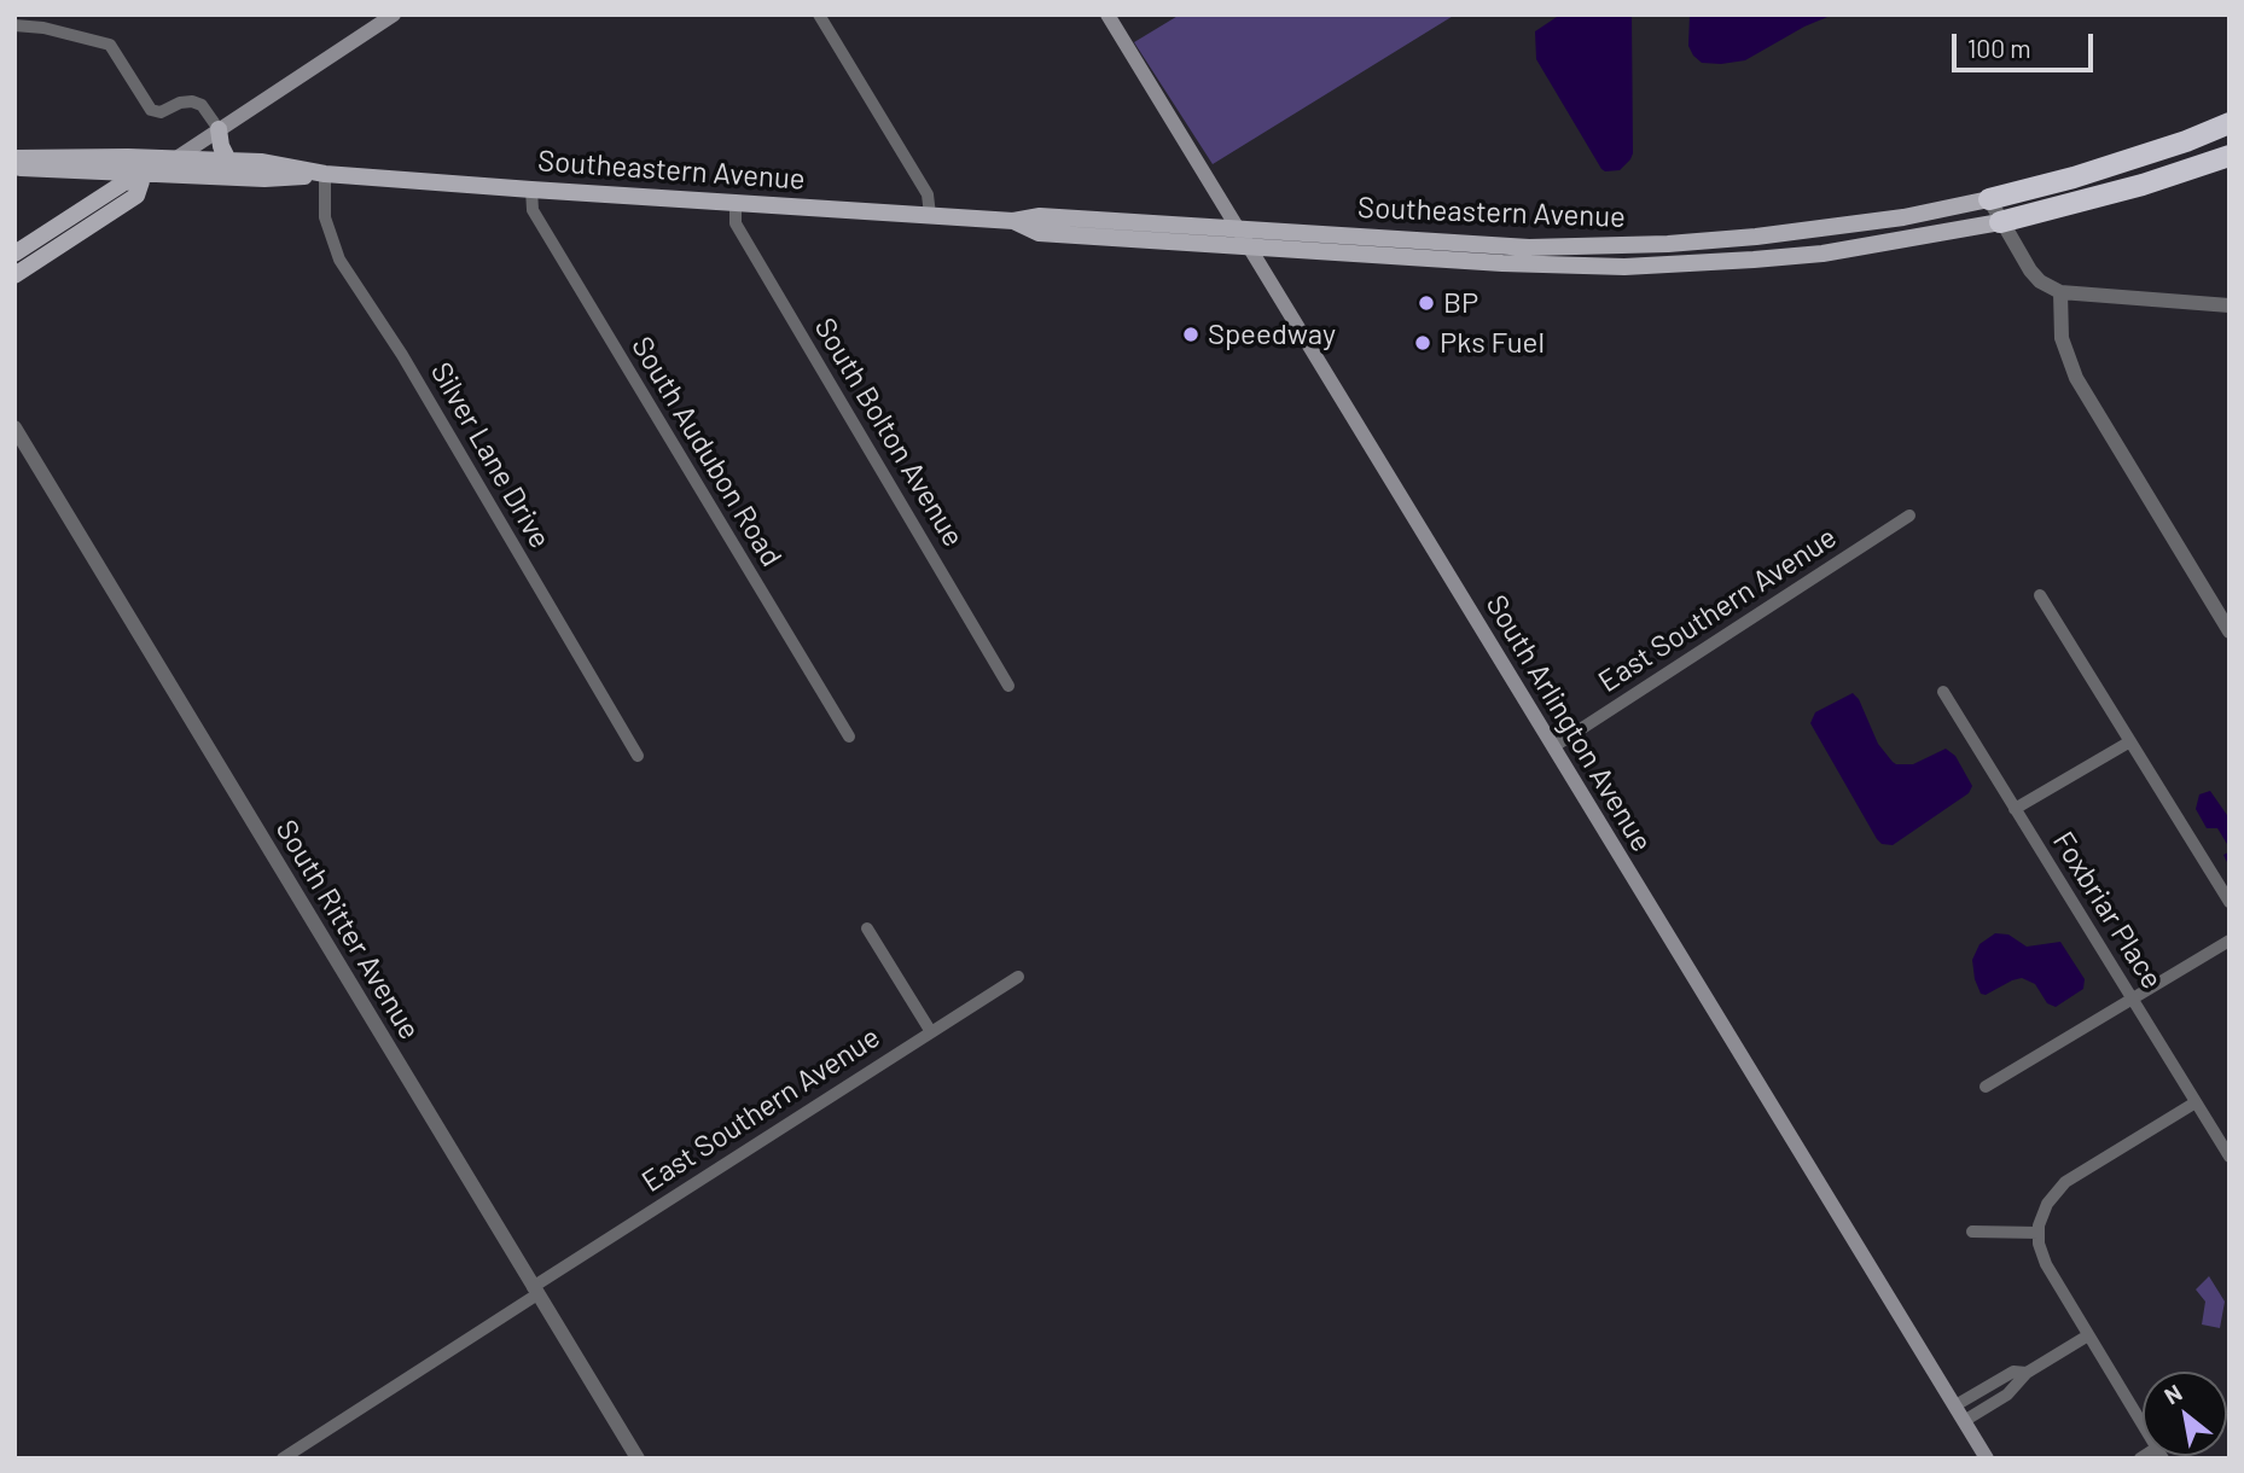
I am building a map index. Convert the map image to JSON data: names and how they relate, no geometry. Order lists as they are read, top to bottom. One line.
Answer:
{"streets":{"main road":["Southeastern Avenue","South Arlington Avenue"],"street":["South Bolton Avenue","South Audubon Road","Silver Lane Drive","East Southern Avenue","Foxbriar Place","South Ritter Avenue"]},"crossings":[["Southeastern Avenue","South Bolton Avenue"],["Southeastern Avenue","South Audubon Road"],["Southeastern Avenue","Silver Lane Drive"],["Southeastern Avenue","South Arlington Avenue"],["East Southern Avenue","South Arlington Avenue"],["East Southern Avenue","South Ritter Avenue"]],"places":["BP","Speedway","Pks Fuel"],"scale_bar":"100 m","north":"top left"}
